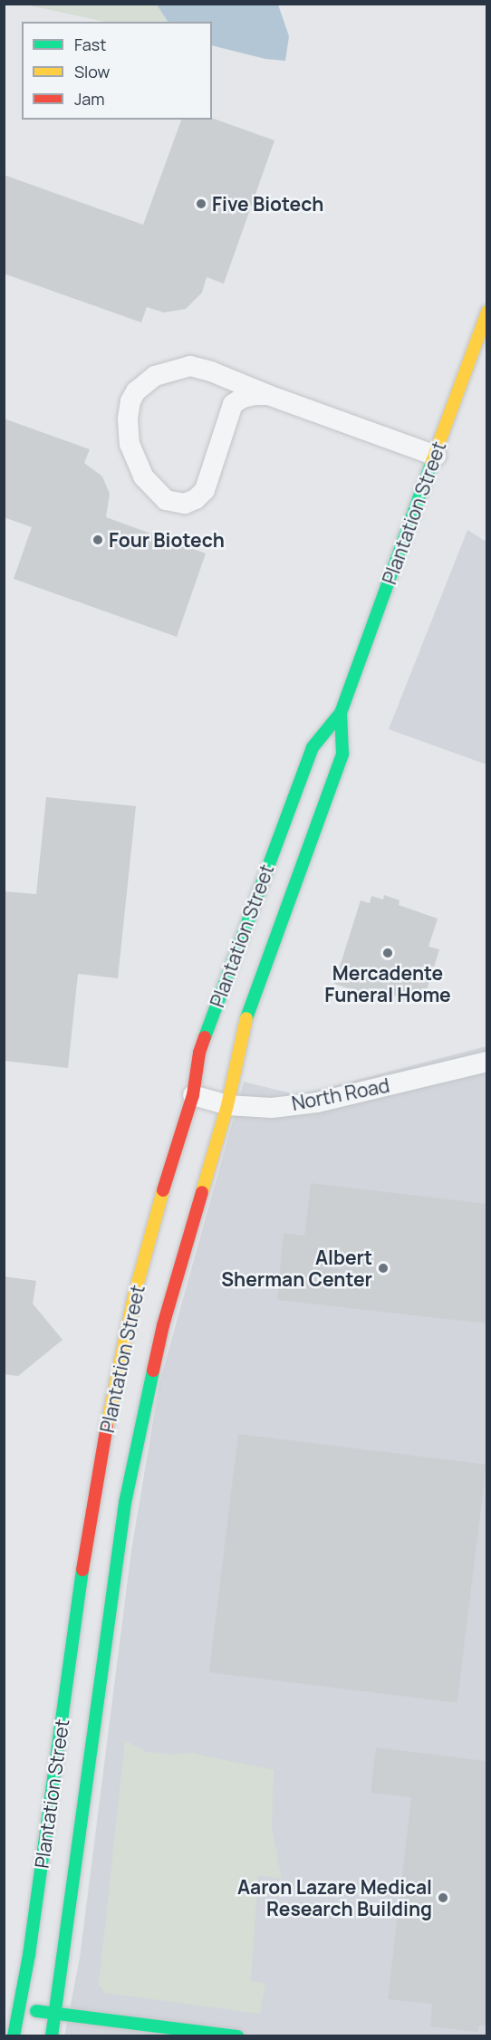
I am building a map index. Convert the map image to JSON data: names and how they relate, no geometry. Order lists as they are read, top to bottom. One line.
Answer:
{"streets":{"main road":["Plantation Street"],"street":["North Road"]},"crossings":[["Plantation Street","North Road"]],"places":["Five Biotech","Four Biotech","Mercadente Funeral Home","Albert Sherman Center","Aaron Lazare Medical Research Building"],"legend":["Fast","Slow","Jam"]}
